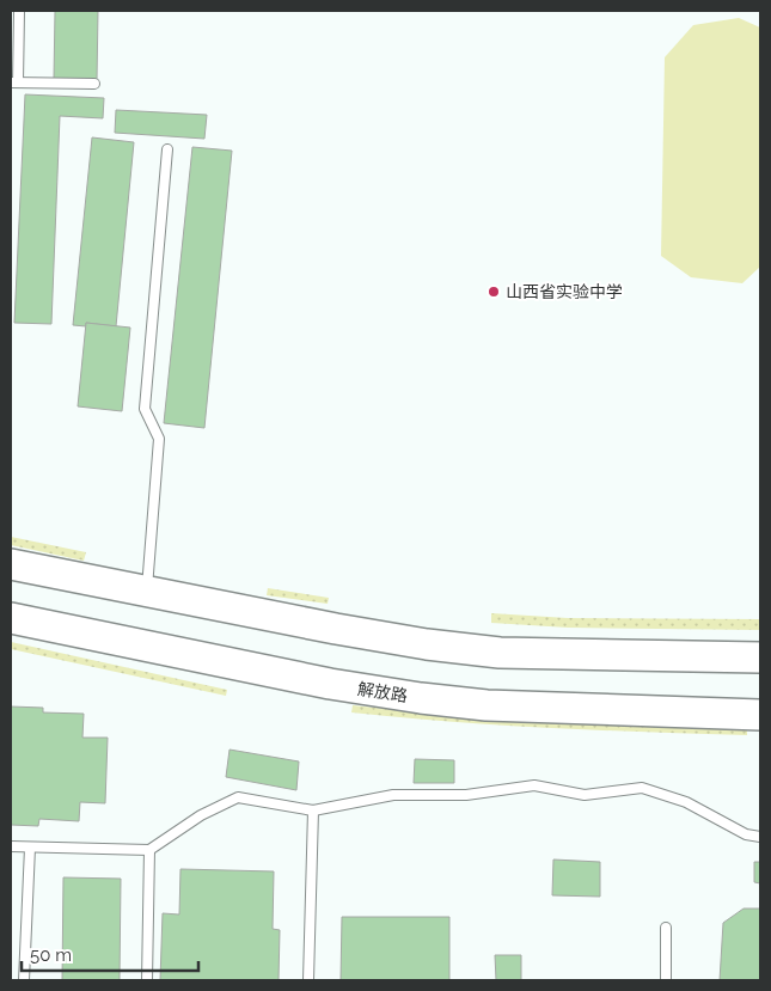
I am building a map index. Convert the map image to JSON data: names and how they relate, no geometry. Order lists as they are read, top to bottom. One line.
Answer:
{"streets":{"main road":["解放路"]},"places":["山西省实验中学"],"scale_bar":"50 m"}
